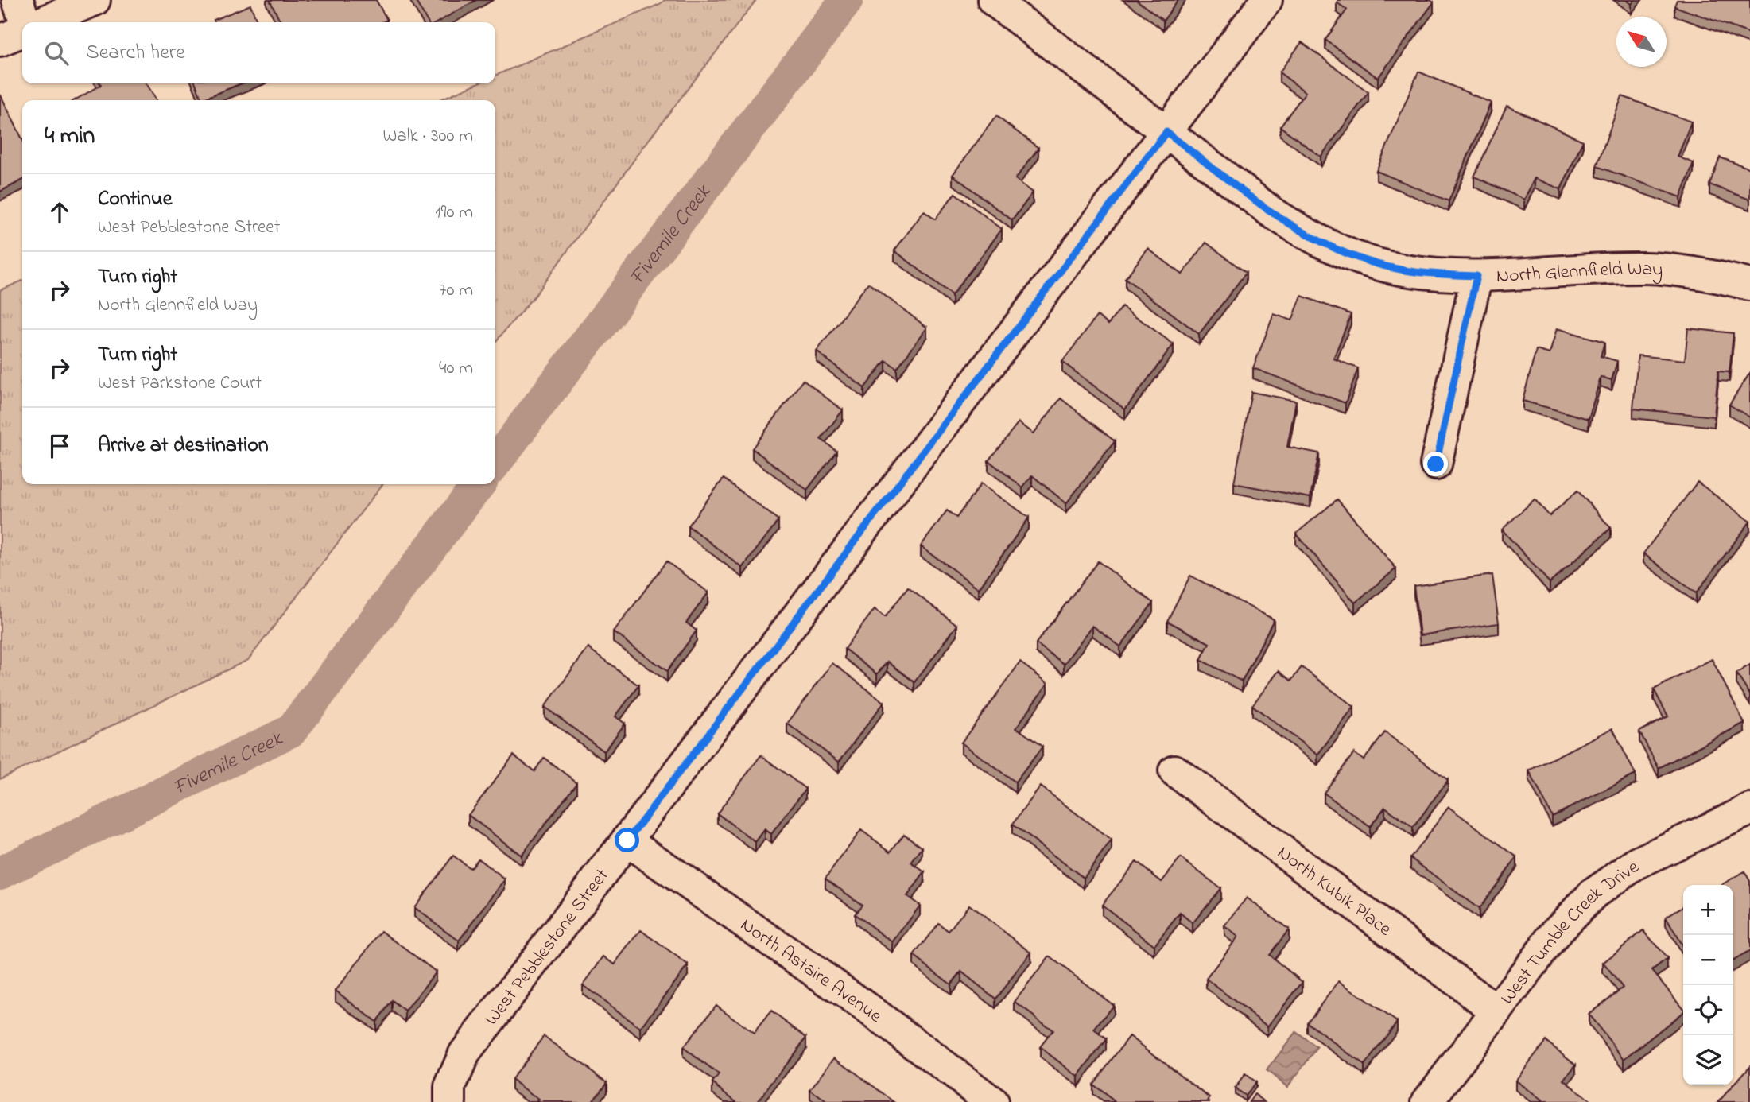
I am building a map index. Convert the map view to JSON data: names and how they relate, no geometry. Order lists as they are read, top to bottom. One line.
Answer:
{"streets":{"street":["North Glennfield Way","North Kubik Place","West Tumble Creek Drive","West Pebblestone Street","North Astaire Avenue"]},"crossings":[["North Glennfield Way","West Pebblestone Street"],["North Kubik Place","West Tumble Creek Drive"],["West Pebblestone Street","North Astaire Avenue"]],"water":["Fivemile Creek"],"north":"top left","page":{"search":"Search here","heading":["4 min","Walk · 300 m"],"list":[["Continue","West Pebblestone Street","190 m"],["Turn right","North Glennfield Way","70 m"],["Turn right","West Parkstone Court","40 m"],"Arrive at destination"],"map_buttons":["+","−"]}}
